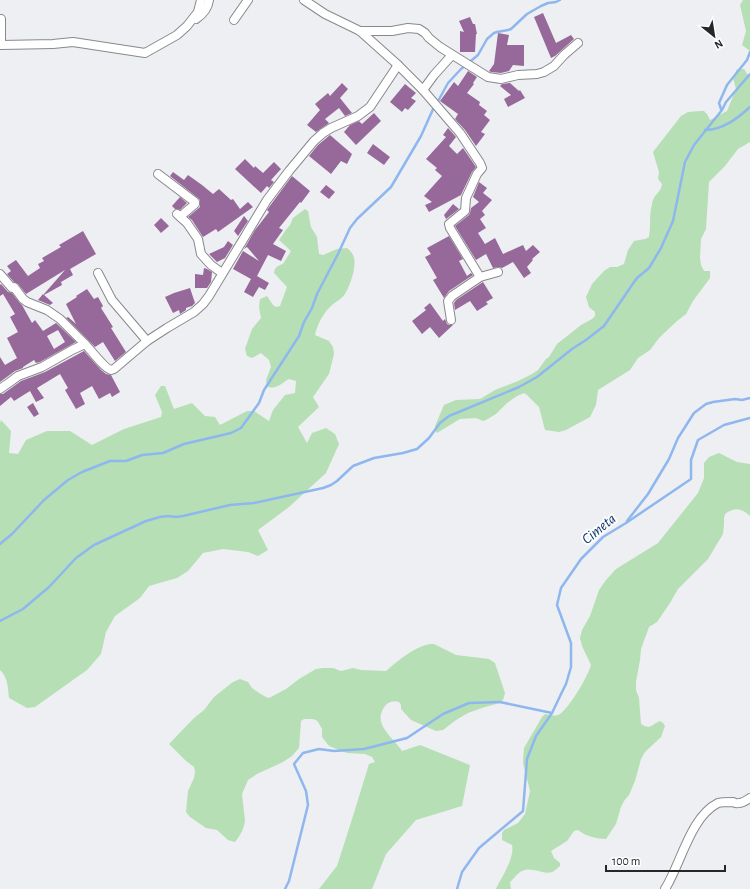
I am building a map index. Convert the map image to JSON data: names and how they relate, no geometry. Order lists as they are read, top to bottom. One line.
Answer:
{"water":["Cimeta"],"scale_bar":"100 m","north":"bottom right"}
